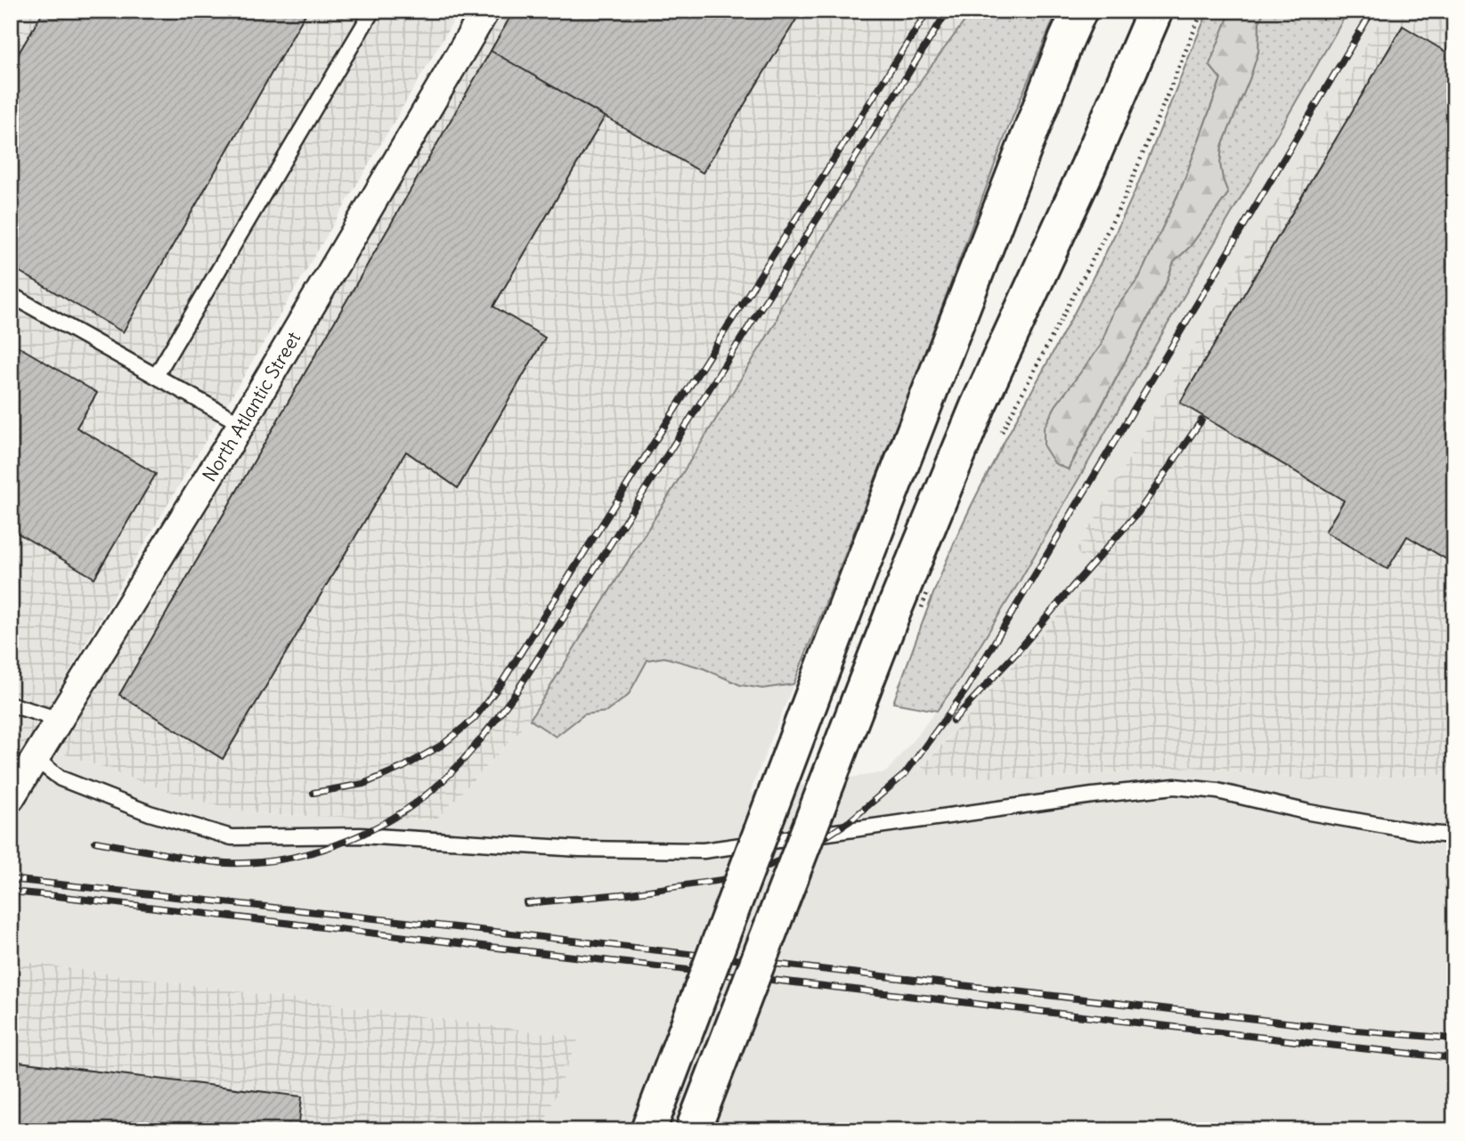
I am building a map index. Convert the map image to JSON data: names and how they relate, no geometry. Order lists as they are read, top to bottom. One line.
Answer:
{"streets":{"street":["North Atlantic Street"]}}
